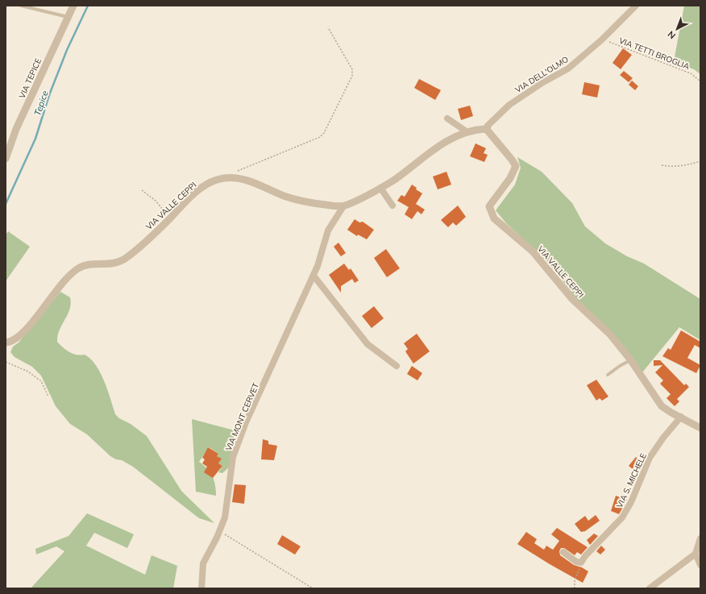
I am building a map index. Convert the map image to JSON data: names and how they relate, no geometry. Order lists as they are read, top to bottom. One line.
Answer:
{"streets":{"street":["VIA DELL'OLMO","VIA TEPICE","VIA VALLE CEPPI","VIA MONT CERVET","VIA S. MICHELE"],"path":["VIA TETTI BROGLIA"]},"crossings":[["VIA TETTI BROGLIA","VIA DELL'OLMO"],["VIA DELL'OLMO","VIA VALLE CEPPI"],["VIA VALLE CEPPI","VIA MONT CERVET"],["VIA VALLE CEPPI","VIA S. MICHELE"]],"water":["Tepice"],"north":"bottom left"}
